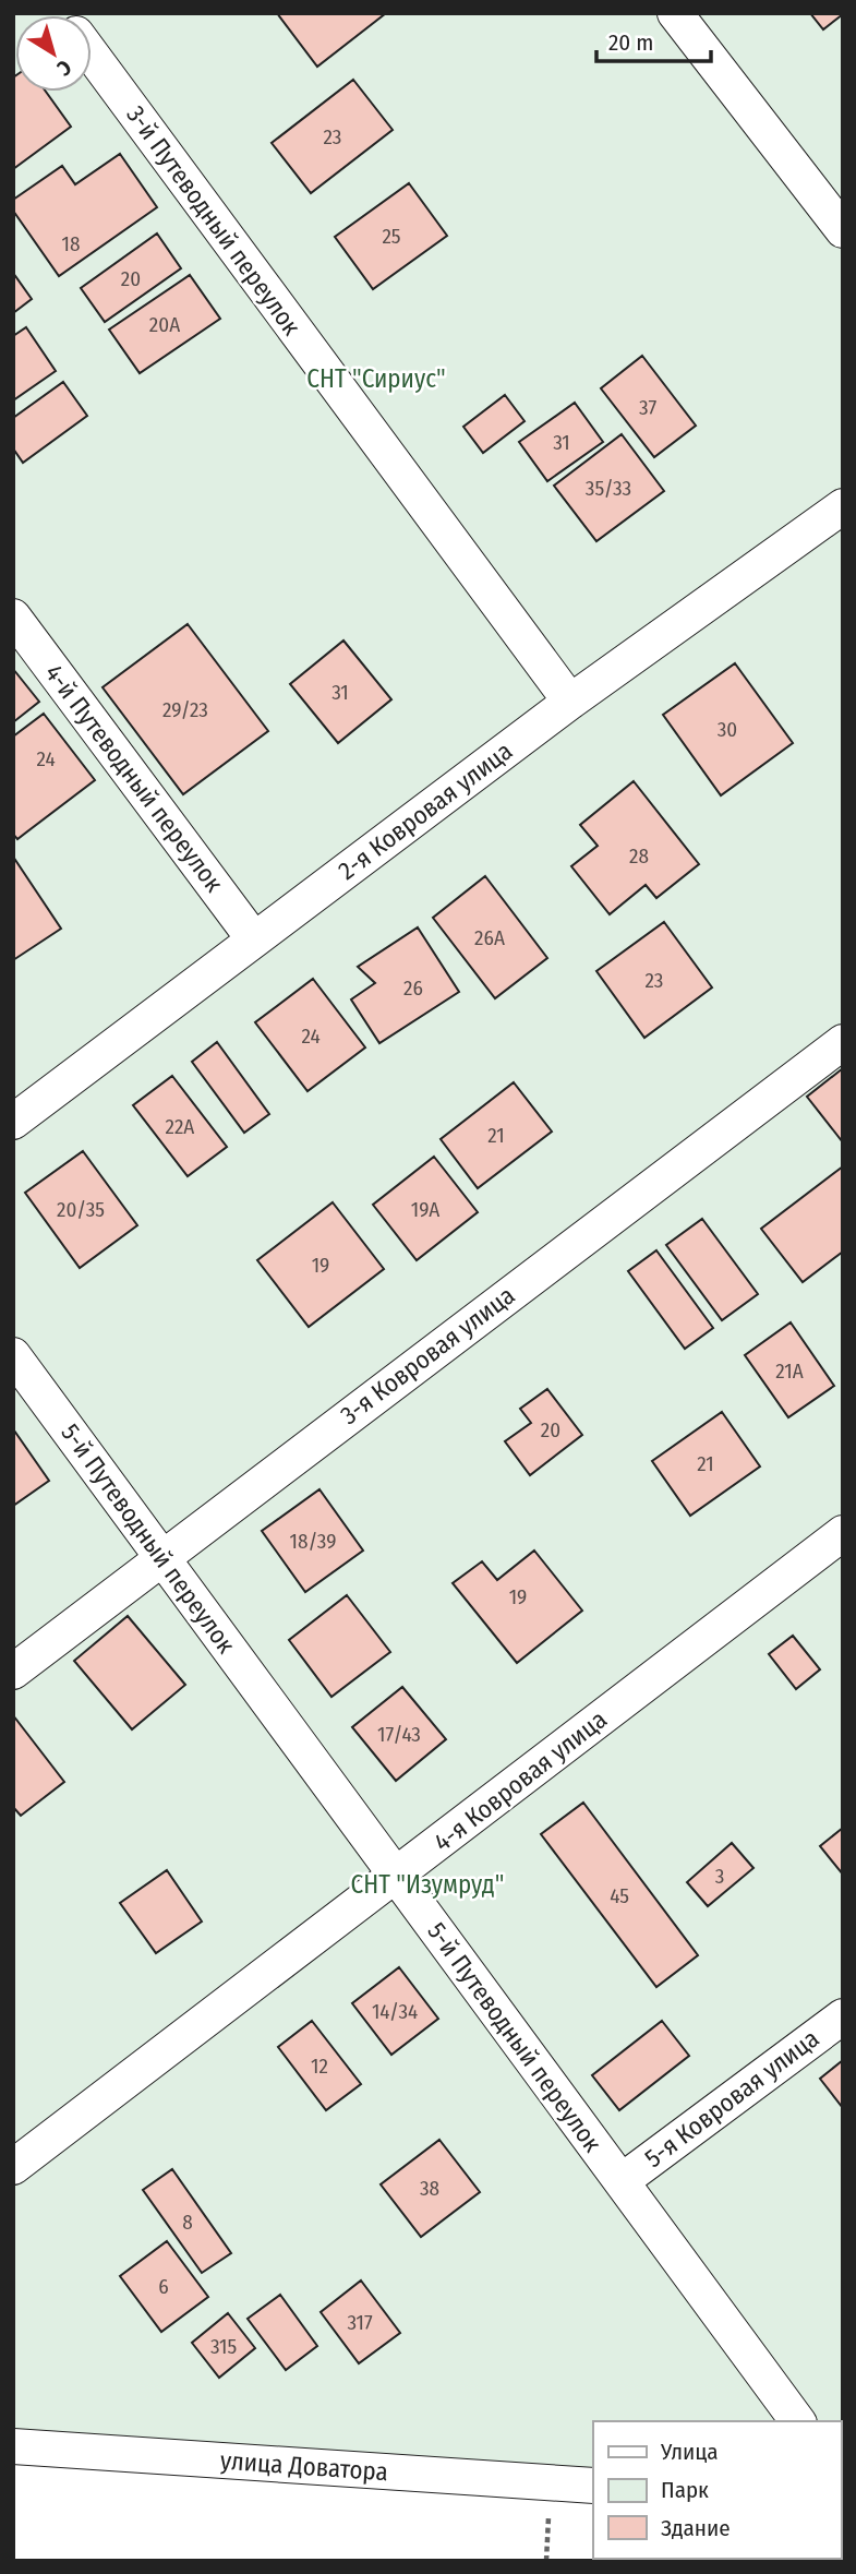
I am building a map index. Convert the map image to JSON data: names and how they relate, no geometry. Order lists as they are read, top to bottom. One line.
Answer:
{"streets":{"street":["3-й Путеводный переулок","4-й Путеводный переулок","2-я Ковровая улица","3-я Ковровая улица","5-й Путеводный переулок","4-я Ковровая улица","5-я Ковровая улица","улица Доватора"]},"crossings":[["3-й Путеводный переулок","2-я Ковровая улица"],["4-й Путеводный переулок","2-я Ковровая улица"],["3-я Ковровая улица","5-й Путеводный переулок"],["5-й Путеводный переулок","4-я Ковровая улица"],["5-й Путеводный переулок","5-я Ковровая улица"]],"parks":["СНТ \"Сириус\"","СНТ \"Изумруд\""],"house_numbers":["23","25","18","20","20А","37","31","35/33","31","29/23","30","24","28","26А","23","26","24","22А","21","20/35","19А","19","21А","20","21","18/39","19","17/43","3","45","14/34","12","38","8","6","317","315"],"legend":["Улица","Парк","Здание"],"scale_bar":"20 m","north":"bottom right"}
